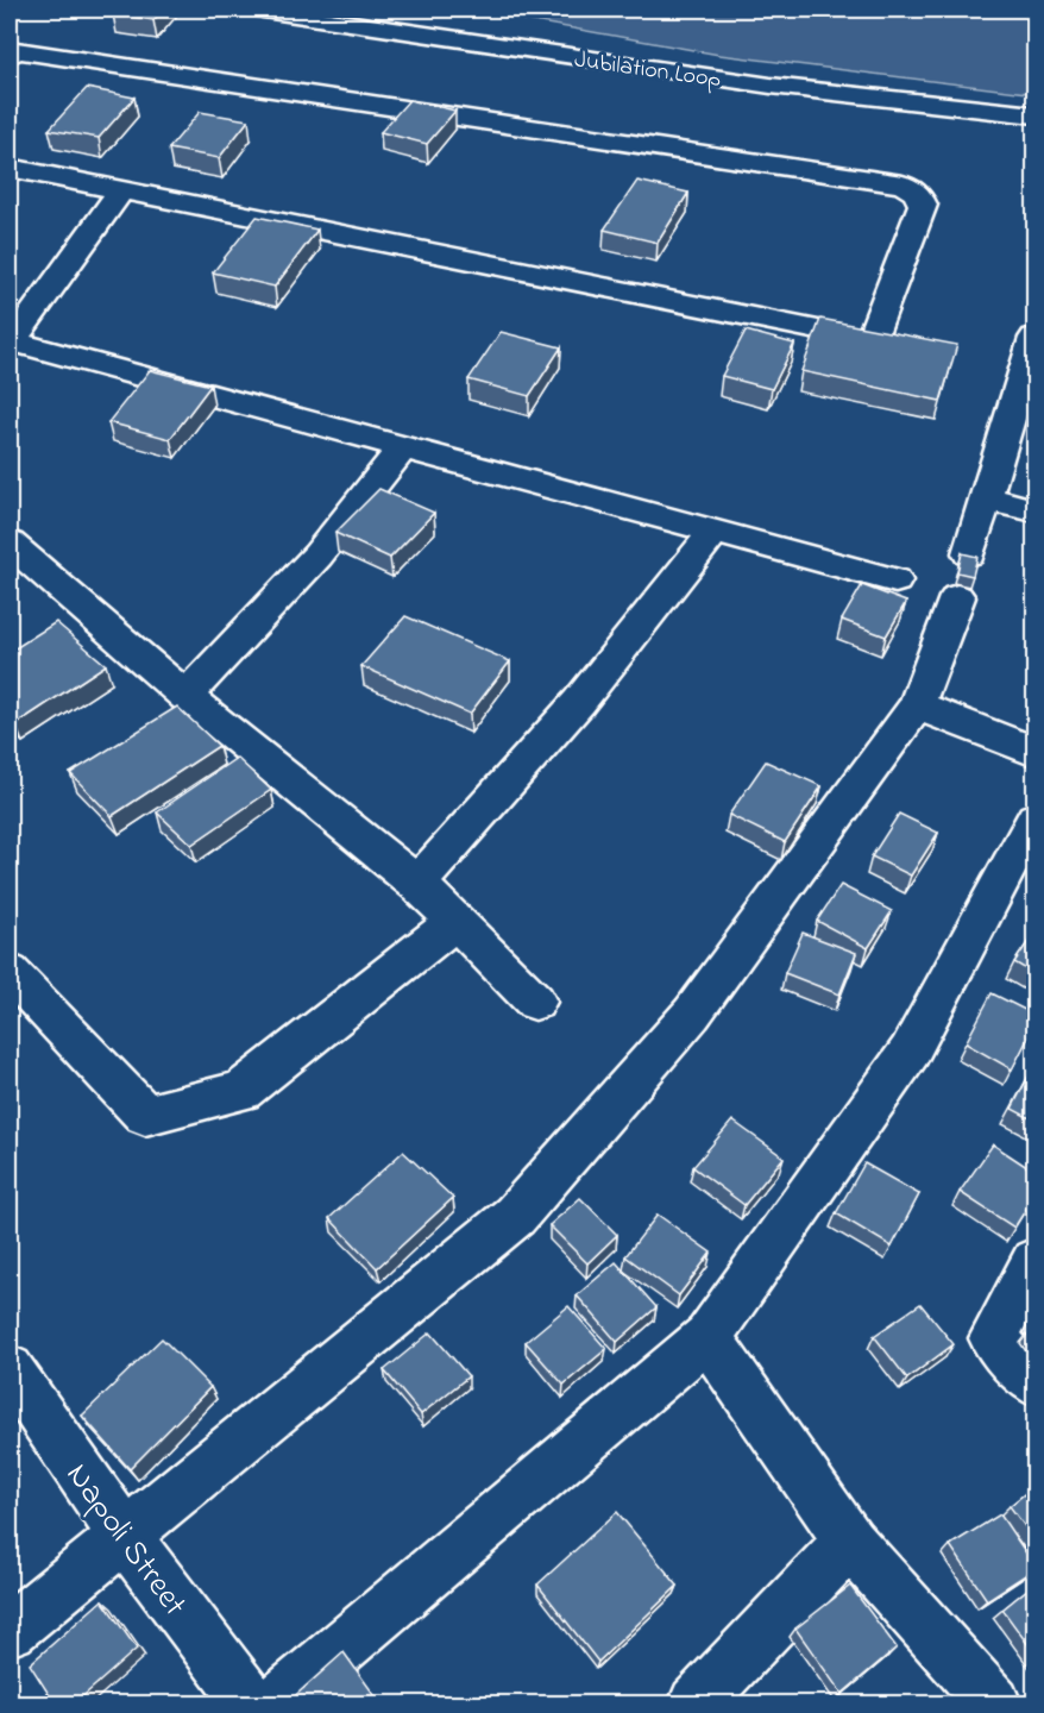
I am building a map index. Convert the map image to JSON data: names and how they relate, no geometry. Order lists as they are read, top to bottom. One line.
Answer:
{"streets":{"street":["Jubilation Loop","Napoli Street"]}}
